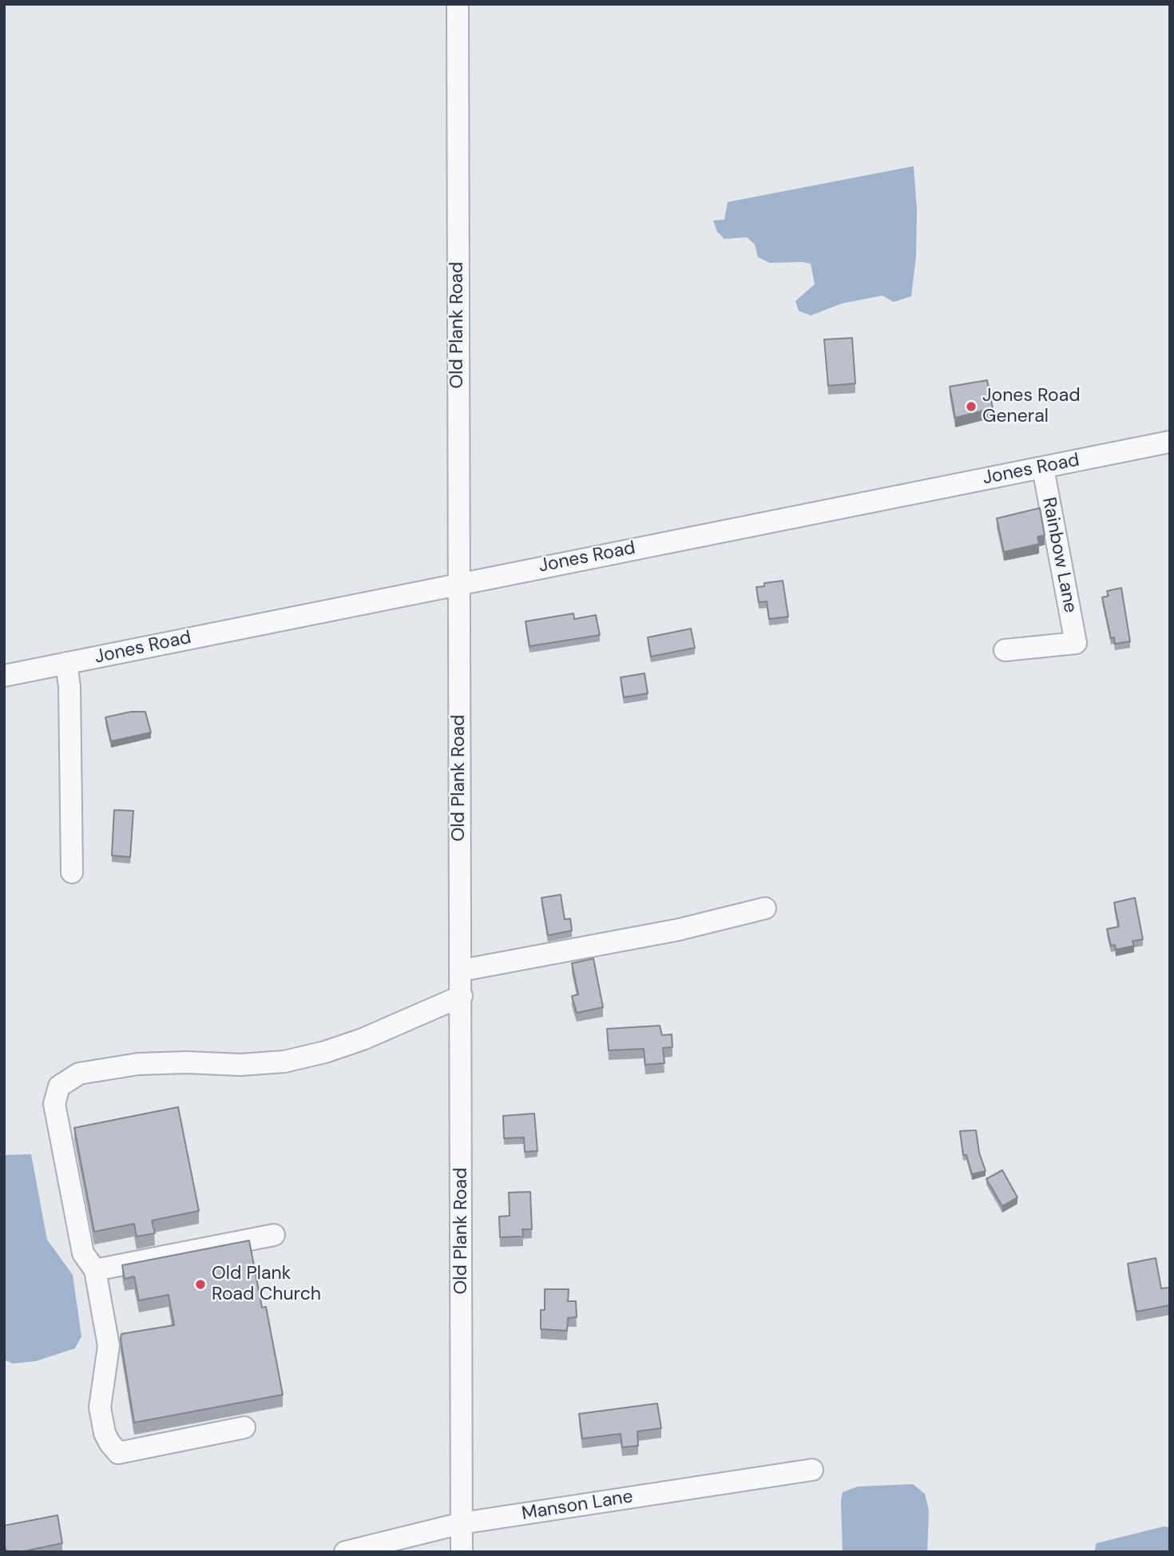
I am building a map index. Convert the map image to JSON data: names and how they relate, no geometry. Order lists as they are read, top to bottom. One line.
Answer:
{"streets":{"street":["Old Plank Road","Jones Road","Rainbow Lane","Manson Lane"]},"crossings":[["Old Plank Road","Jones Road"],["Old Plank Road","Manson Lane"],["Jones Road","Rainbow Lane"]],"places":["Jones Road General","Old Plank Road Church"]}
